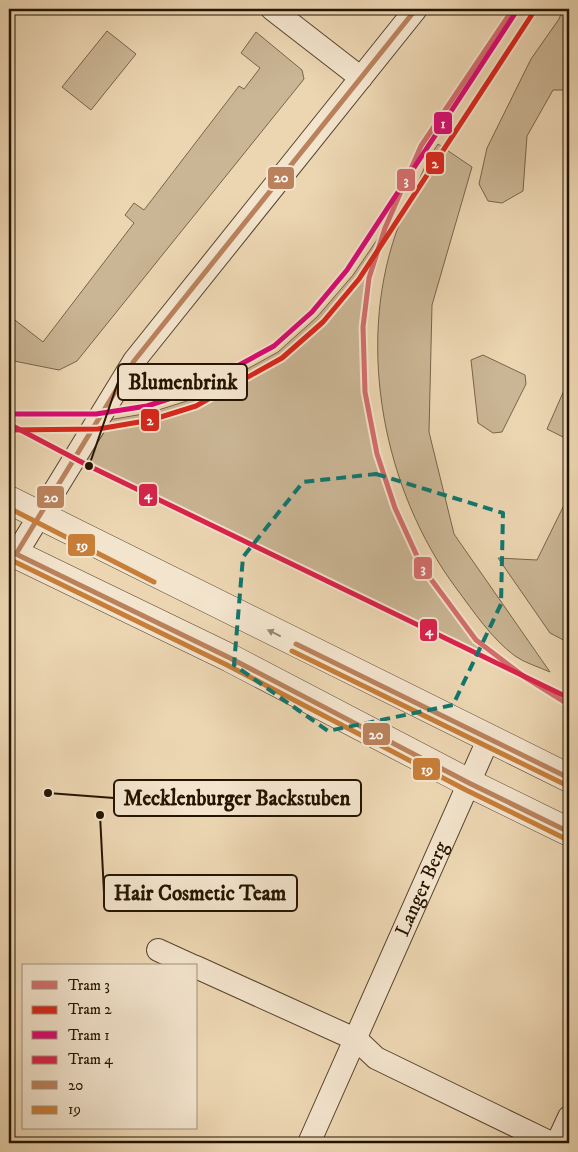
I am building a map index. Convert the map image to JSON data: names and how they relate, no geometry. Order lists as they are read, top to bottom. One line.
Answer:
{"streets":{"street":["Langer Berg"]},"places":["Blumenbrink","Mecklenburger Backstuben","Hair Cosmetic Team"],"lines":["tram line 3","tram line 1","transit line 20","tram line 2","tram line 4","transit line 19"],"legend":["Tram 3","Tram 2","Tram 1","Tram 4","20","19"]}
